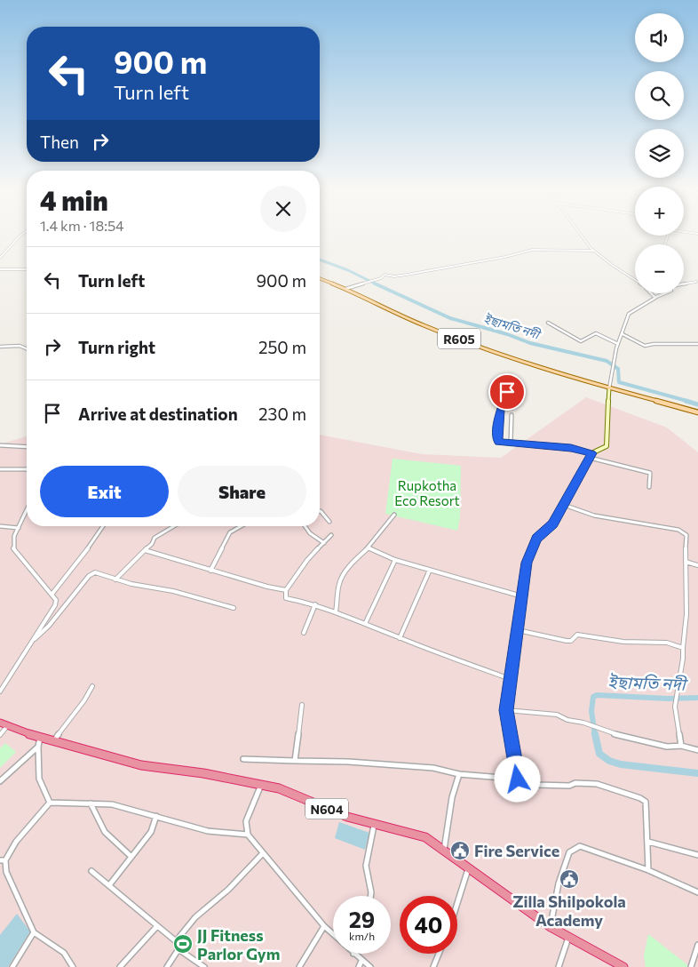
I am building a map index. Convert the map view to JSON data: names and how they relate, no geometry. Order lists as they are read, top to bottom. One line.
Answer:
{"streets":{"highway":["N604"],"main road":["R605"]},"water":["ইছামতি নদী"],"parks":["Rupkotha Eco Resort"],"places":{"public building":["Fire Service","Zilla Shilpokola Academy"],"sports":["JJ Fitness Parlor Gym"]},"page":{"map_buttons":["+","−"],"turn":["900 m","Turn left"],"then":"Then","heading":["4 min","1.4 km · 18:54"],"list":[{"name":"Turn left","value":"900 m"},{"name":"Turn right","value":"250 m"},{"name":"Arrive at destination","value":"230 m"}],"buttons":["Exit","Share"],"speed":"29 km/h","limit":"40"}}
